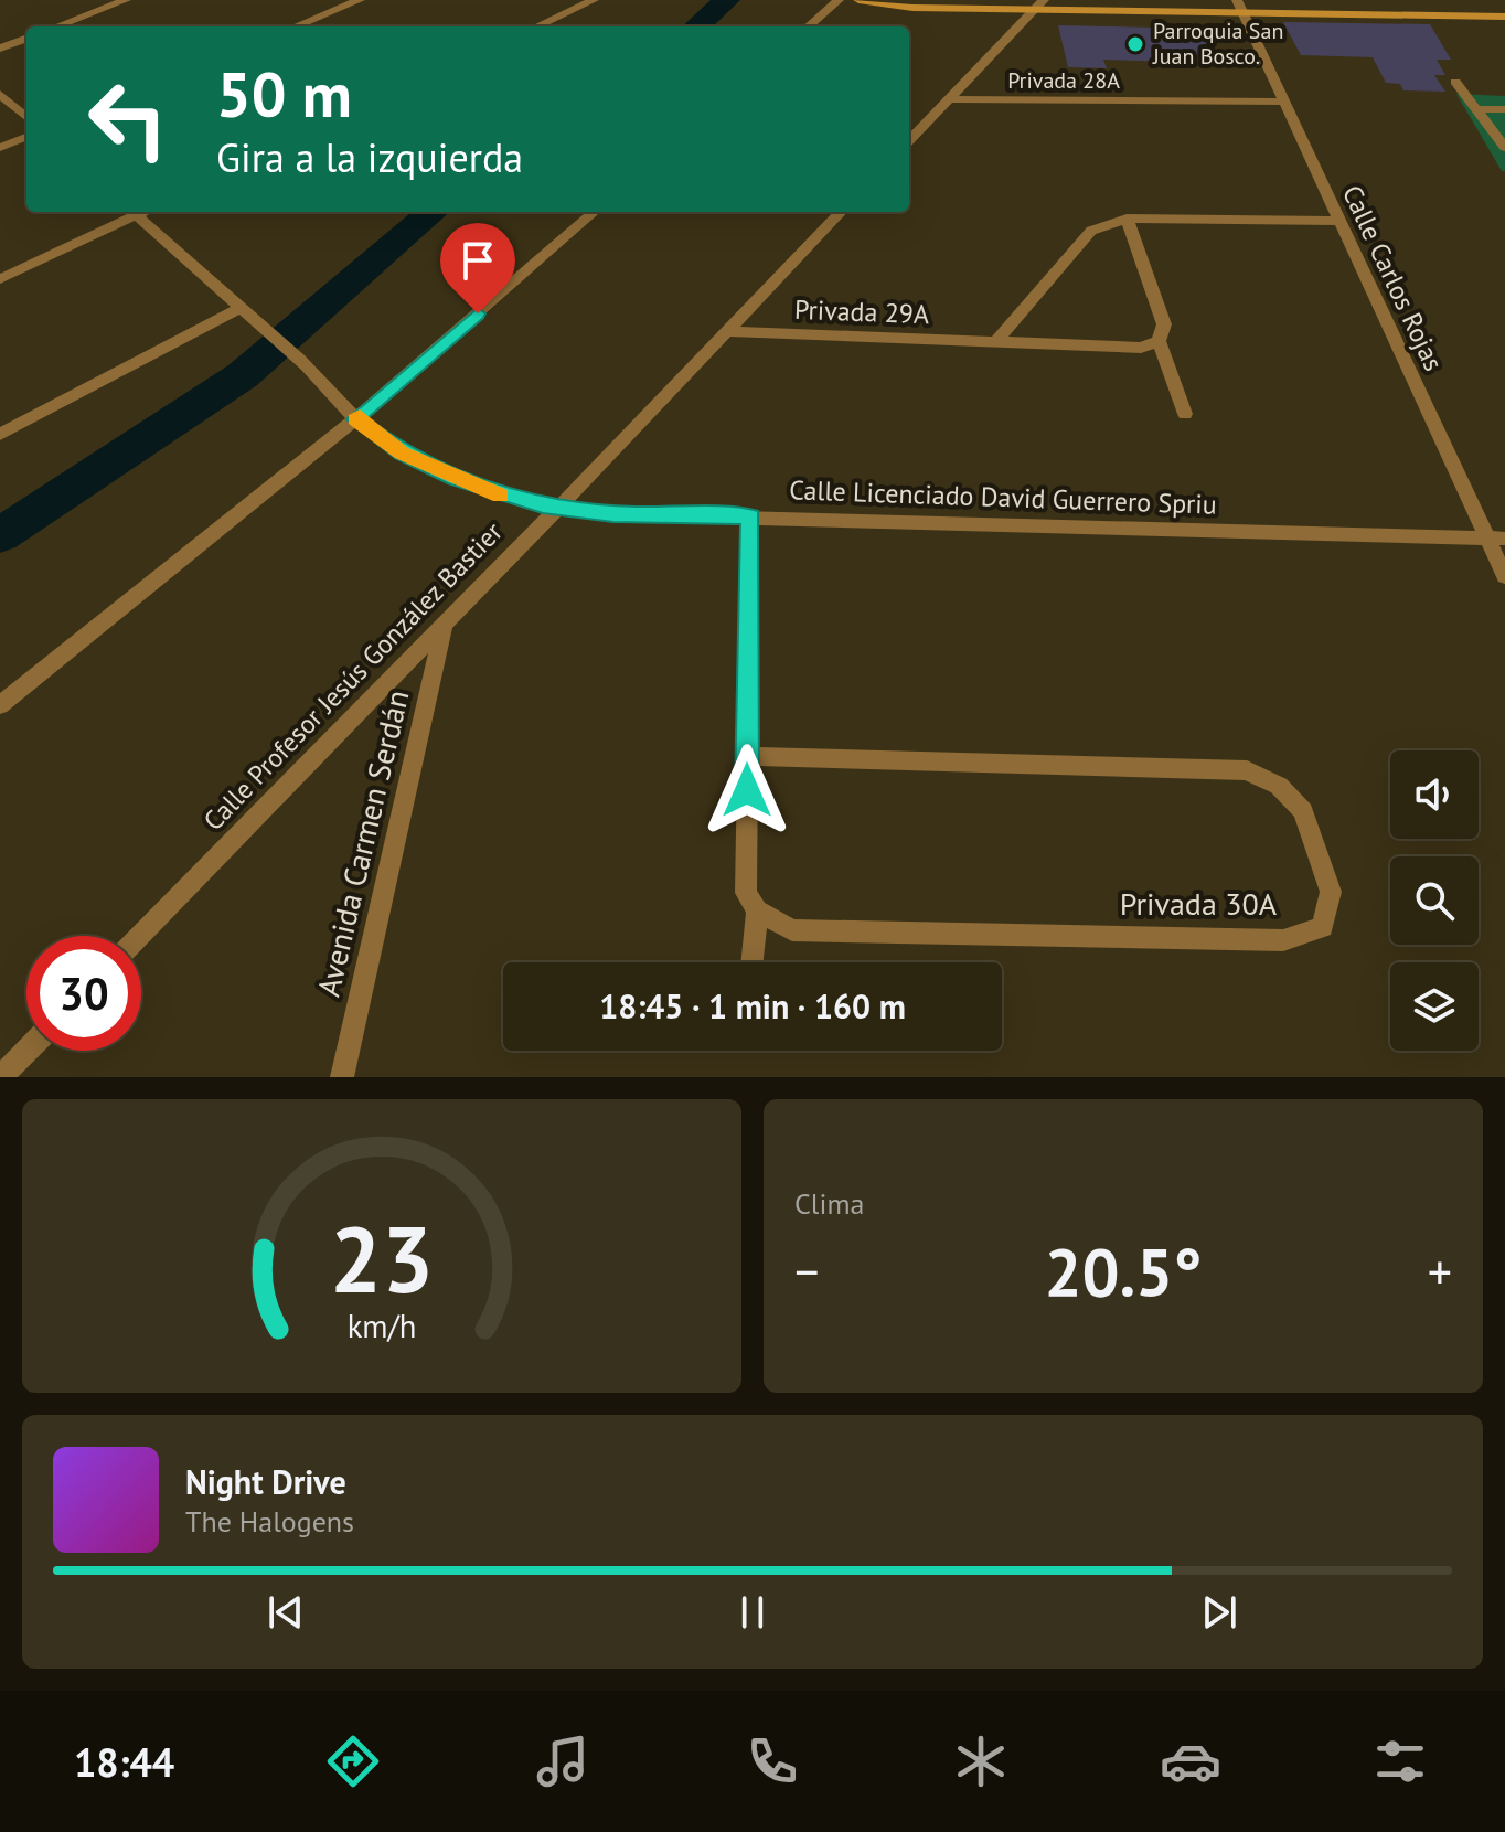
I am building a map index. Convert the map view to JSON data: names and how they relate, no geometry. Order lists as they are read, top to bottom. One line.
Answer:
{"streets":{"street":["Privada 28A","Calle Carlos Rojas","Privada 29A","Calle Licenciado David Guerrero Spriu","Calle Profesor Jesús González Bastier","Avenida Carmen Serdán","Privada 30A"]},"crossings":[["Privada 28A","Calle Carlos Rojas"],["Calle Carlos Rojas","Calle Licenciado David Guerrero Spriu"],["Privada 29A","Calle Profesor Jesús González Bastier"],["Calle Licenciado David Guerrero Spriu","Calle Profesor Jesús González Bastier"],["Calle Profesor Jesús González Bastier","Avenida Carmen Serdán"]],"places":["Parroquia San Juan Bosco."],"page":{"turn":["50 m","Gira a la izquierda"],"limit":"30","trip":"18:45 · 1 min · 160 m","tile":"Clima","heat":["−","20.5°","+"],"song":["Night Drive","The Halogens"],"tabs":"18:44","gauge":["23","km/h"]}}
